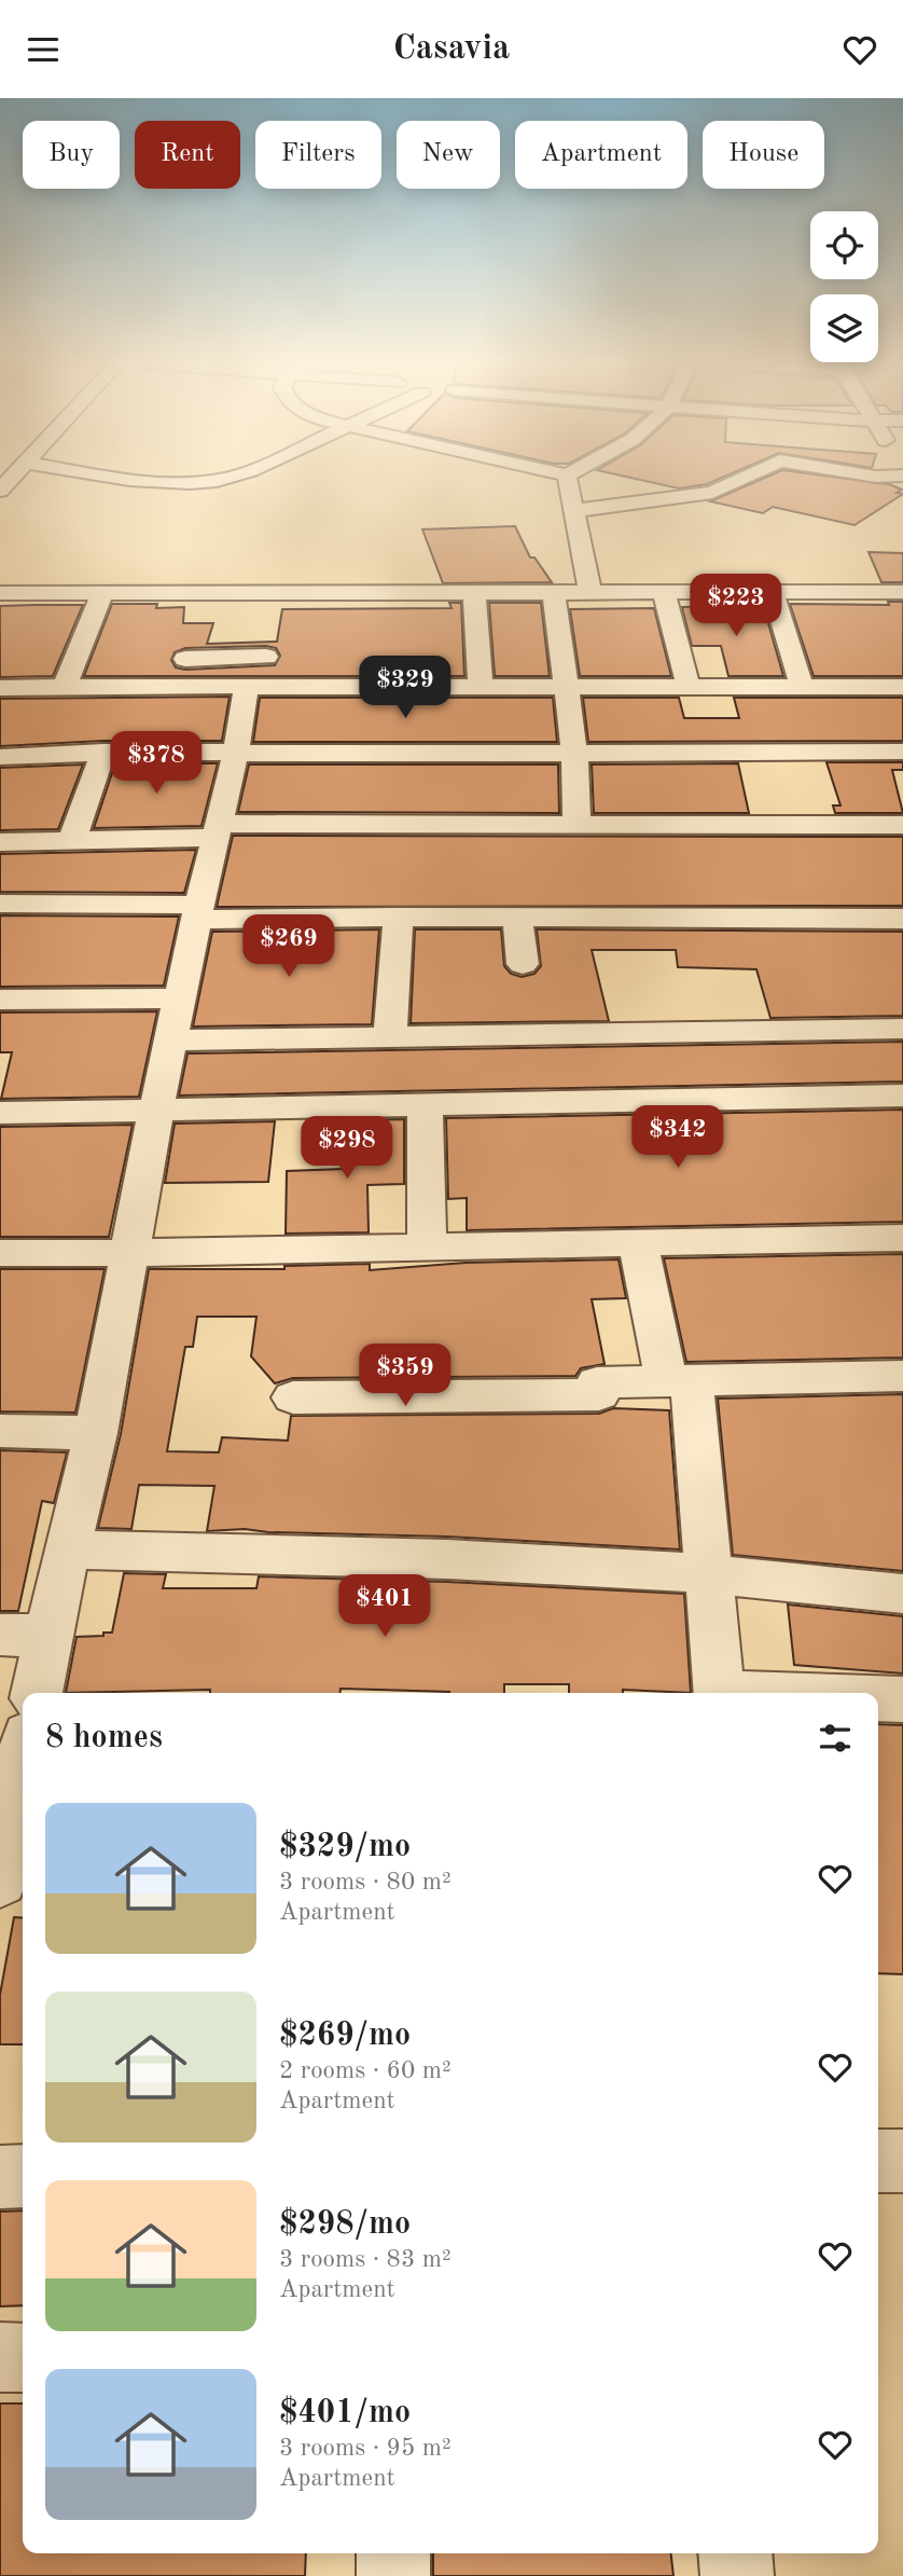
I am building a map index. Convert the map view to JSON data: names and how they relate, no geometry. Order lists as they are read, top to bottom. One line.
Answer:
{"page":{"header":"Casavia","chip":["Buy","Rent","Filters","New","Apartment","House"],"price":["$223","$329","$378","$269","$342","$298","$359","$401"],"heading":"8 homes","list":[{"name":"$329/mo","note":"3 rooms · 80 m² · Apartment"},{"name":"$269/mo","note":"2 rooms · 60 m² · Apartment"},{"name":"$298/mo","note":"3 rooms · 83 m² · Apartment"},{"name":"$401/mo","note":"3 rooms · 95 m² · Apartment"}]}}
